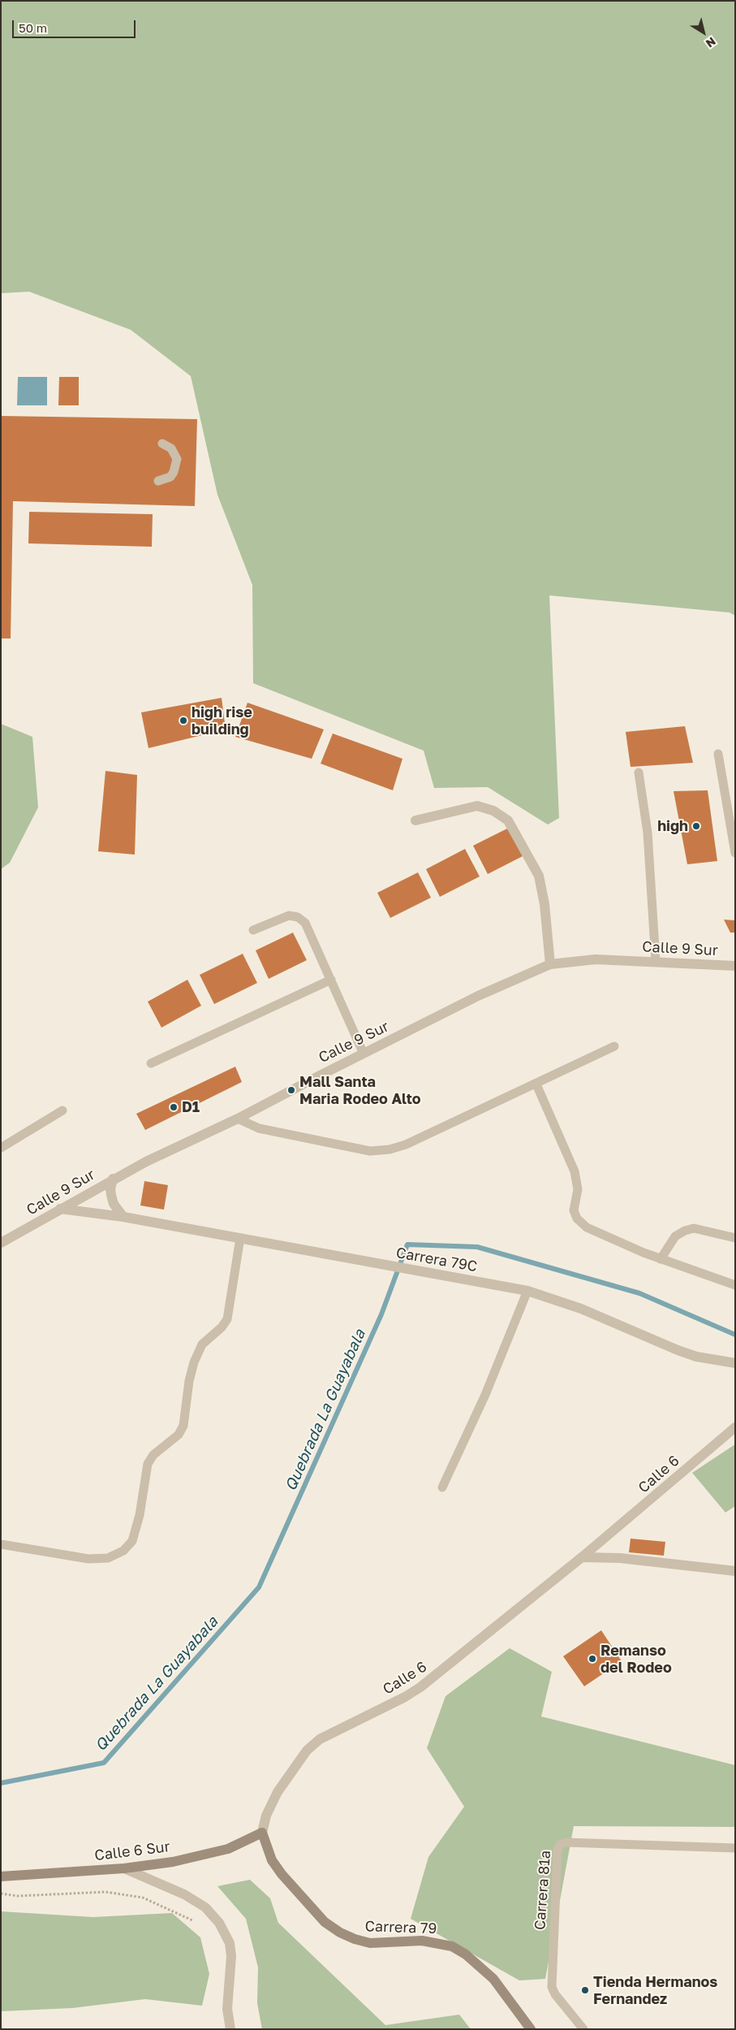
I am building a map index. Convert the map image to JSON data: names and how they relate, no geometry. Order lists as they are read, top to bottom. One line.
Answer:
{"streets":{"main road":["Calle 6 Sur","Carrera 79"],"street":["Calle 9 Sur","Carrera 79C","Calle 6"],"lane":["Carrera 81a"]},"crossings":[["Calle 9 Sur","Carrera 79C"],["Calle 6","Calle 6 Sur"],["Calle 6","Carrera 79"],["Calle 6 Sur","Carrera 79"]],"water":["Quebrada La Guayabala"],"places":["high rise building","high","Mall Santa Maria Rodeo Alto","D1","Remanso del Rodeo","Tienda Hermanos Fernandez"],"scale_bar":"50 m","north":"bottom right"}
